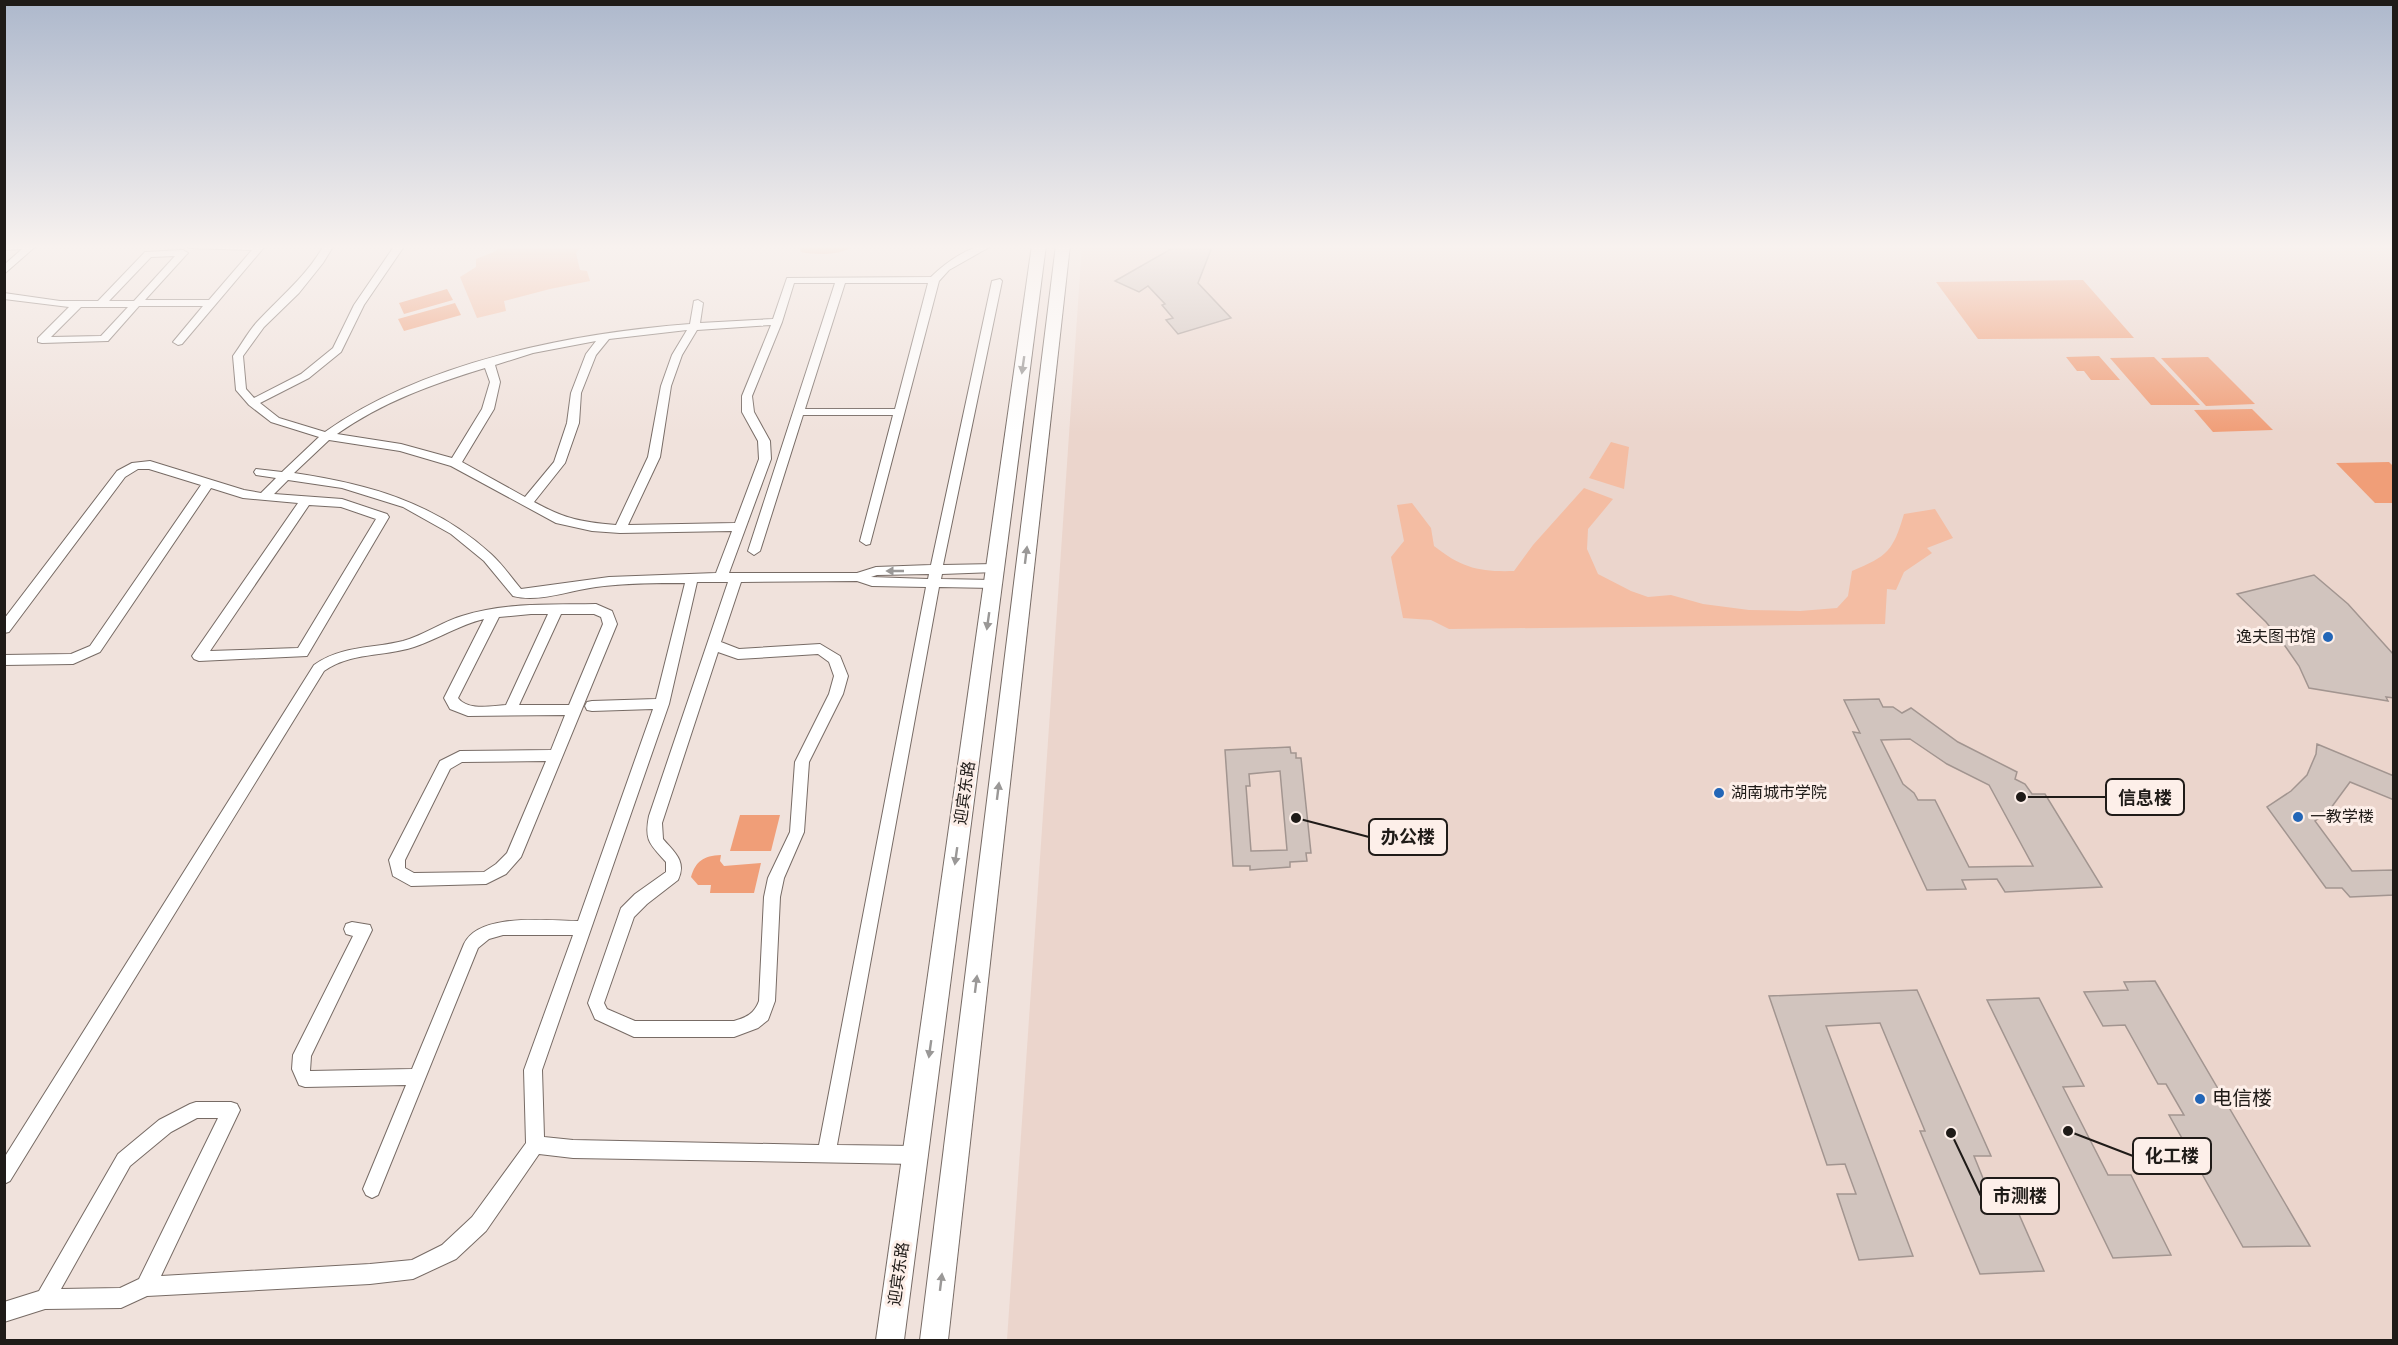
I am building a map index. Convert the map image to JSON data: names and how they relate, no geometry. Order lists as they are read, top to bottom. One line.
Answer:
{"streets":{"highway":["迎宾东路"]},"places":["逸夫图书馆","湖南城市学院","信息楼","一教学楼","办公楼","电信楼","化工楼","市测楼"]}
